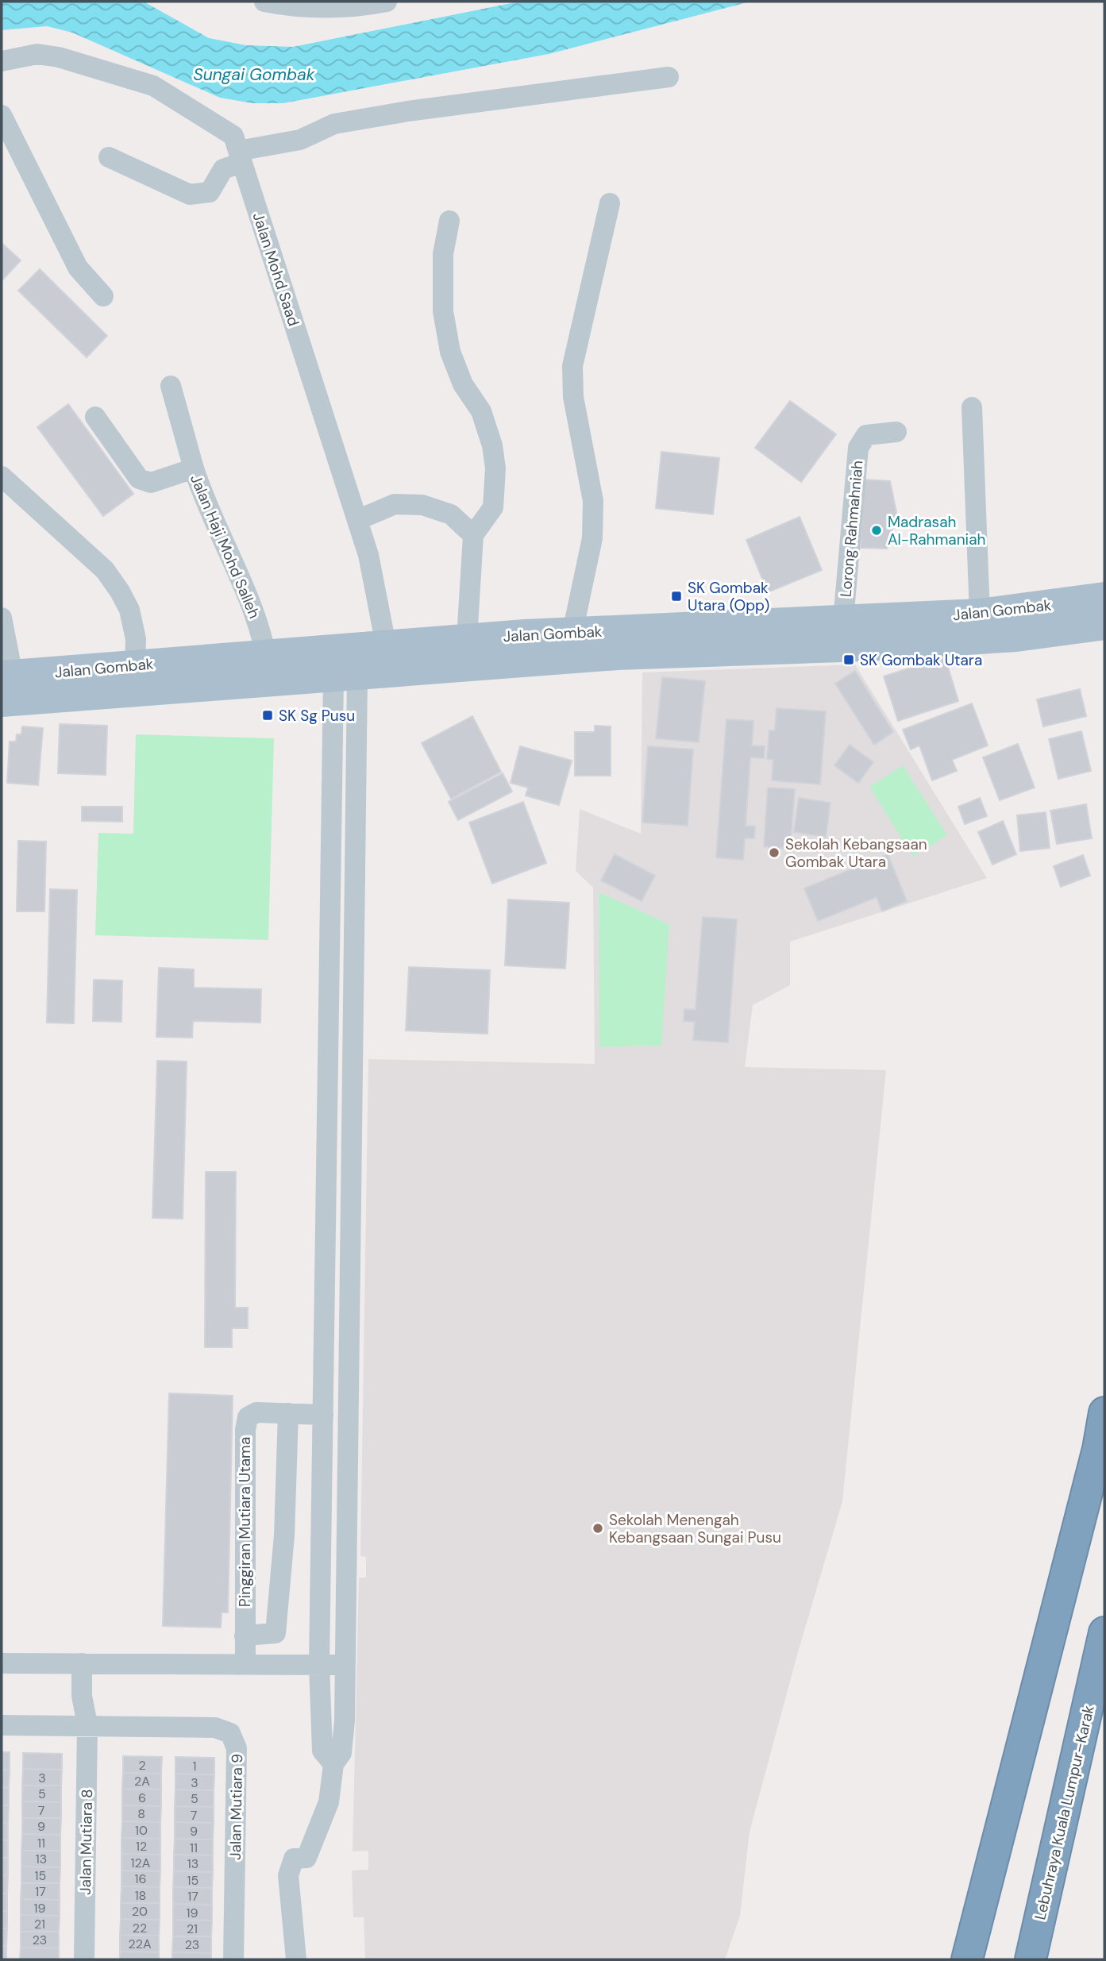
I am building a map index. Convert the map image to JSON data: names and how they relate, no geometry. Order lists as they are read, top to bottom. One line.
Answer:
{"streets":{"highway":["Lebuhraya Kuala Lumpur–Karak"],"main road":["Jalan Gombak"],"street":["Jalan Mohd Saad","Lorong Rahmahniah","Jalan Haji Mohd Salleh","Pinggiran Mutiara Utama","Jalan Mutiara 9","Jalan Mutiara 8"]},"crossings":[["Jalan Mohd Saad","Jalan Gombak"],["Lorong Rahmahniah","Jalan Gombak"],["Jalan Haji Mohd Salleh","Jalan Gombak"],["Jalan Mutiara 9","Jalan Mutiara 8"]],"water":["Sungai Gombak"],"places":{"other":["Madrasah Al-Rahmaniah","Sekolah Kebangsaan Gombak Utara","Sekolah Menengah Kebangsaan Sungai Pusu"],"transit":["SK Gombak Utara (Opp)","SK Gombak Utara","SK Sg Pusu"]},"house_numbers":["2","1","3","2A","3","5","6","5","7","8","7","9","10","9","11","12","11","13","12A","13","15","16","15","17","18","17","19","20","19","21","22","21","23","22A","23"]}
